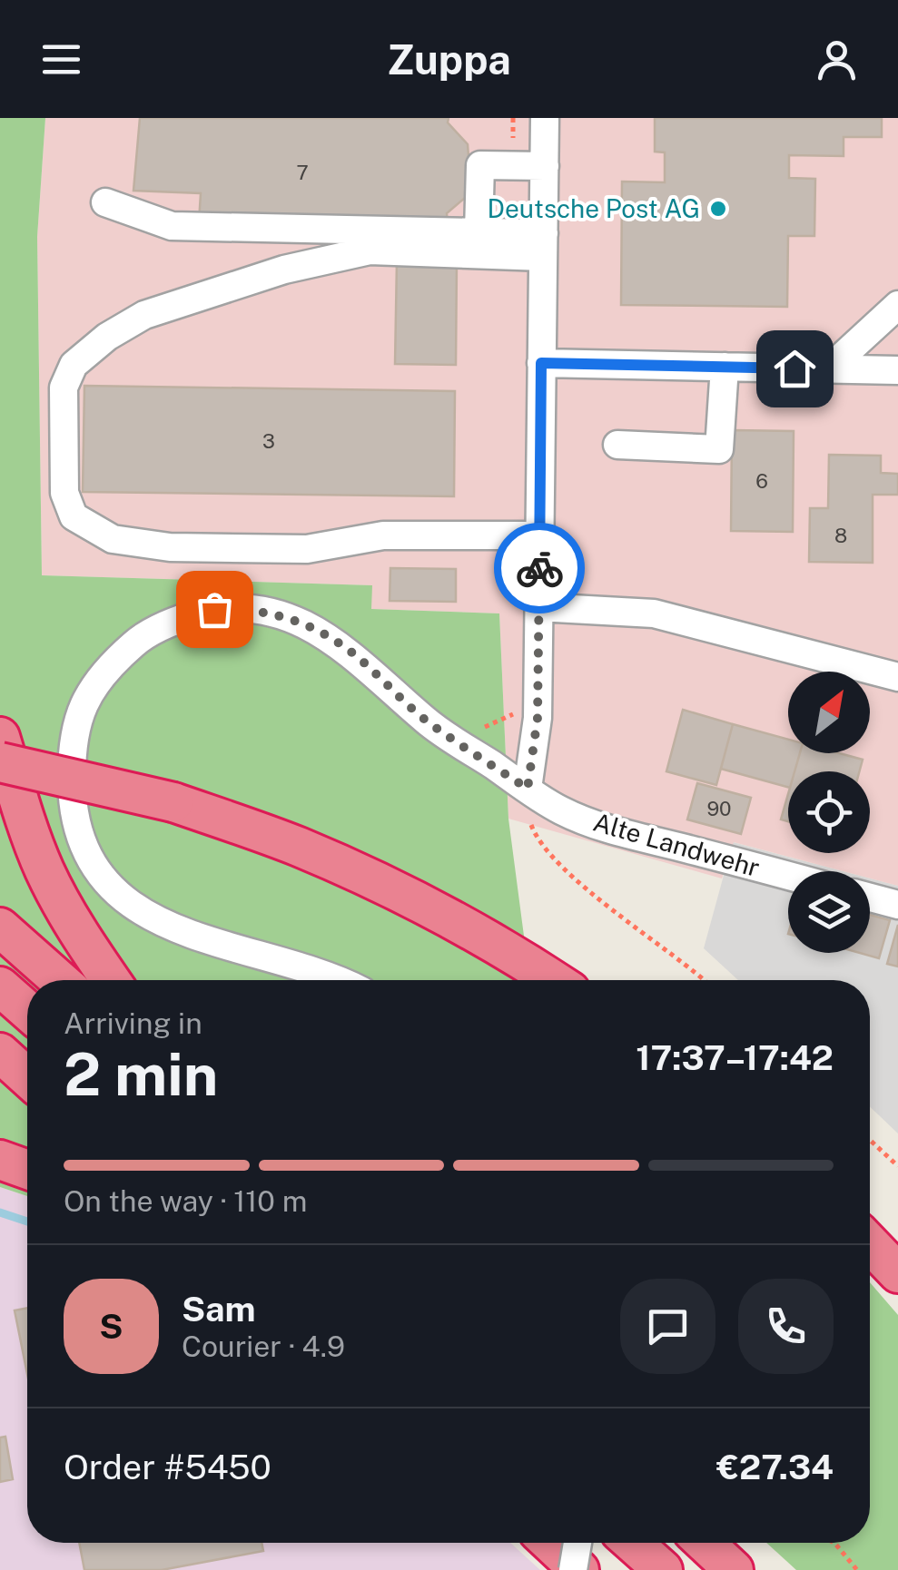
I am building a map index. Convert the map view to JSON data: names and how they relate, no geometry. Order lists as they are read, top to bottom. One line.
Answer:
{"streets":{"street":["Alte Landwehr"]},"places":["Deutsche Post AG"],"house_numbers":["7","3","6","8","90"],"north":"top right","page":{"header":"Zuppa","heading":["2 min","Arriving in","17:37–17:42"],"panel":["Sam","Courier · 4.9","Order #5450","€27.34"],"bar":"On the way · 110 m","round":"S"}}
